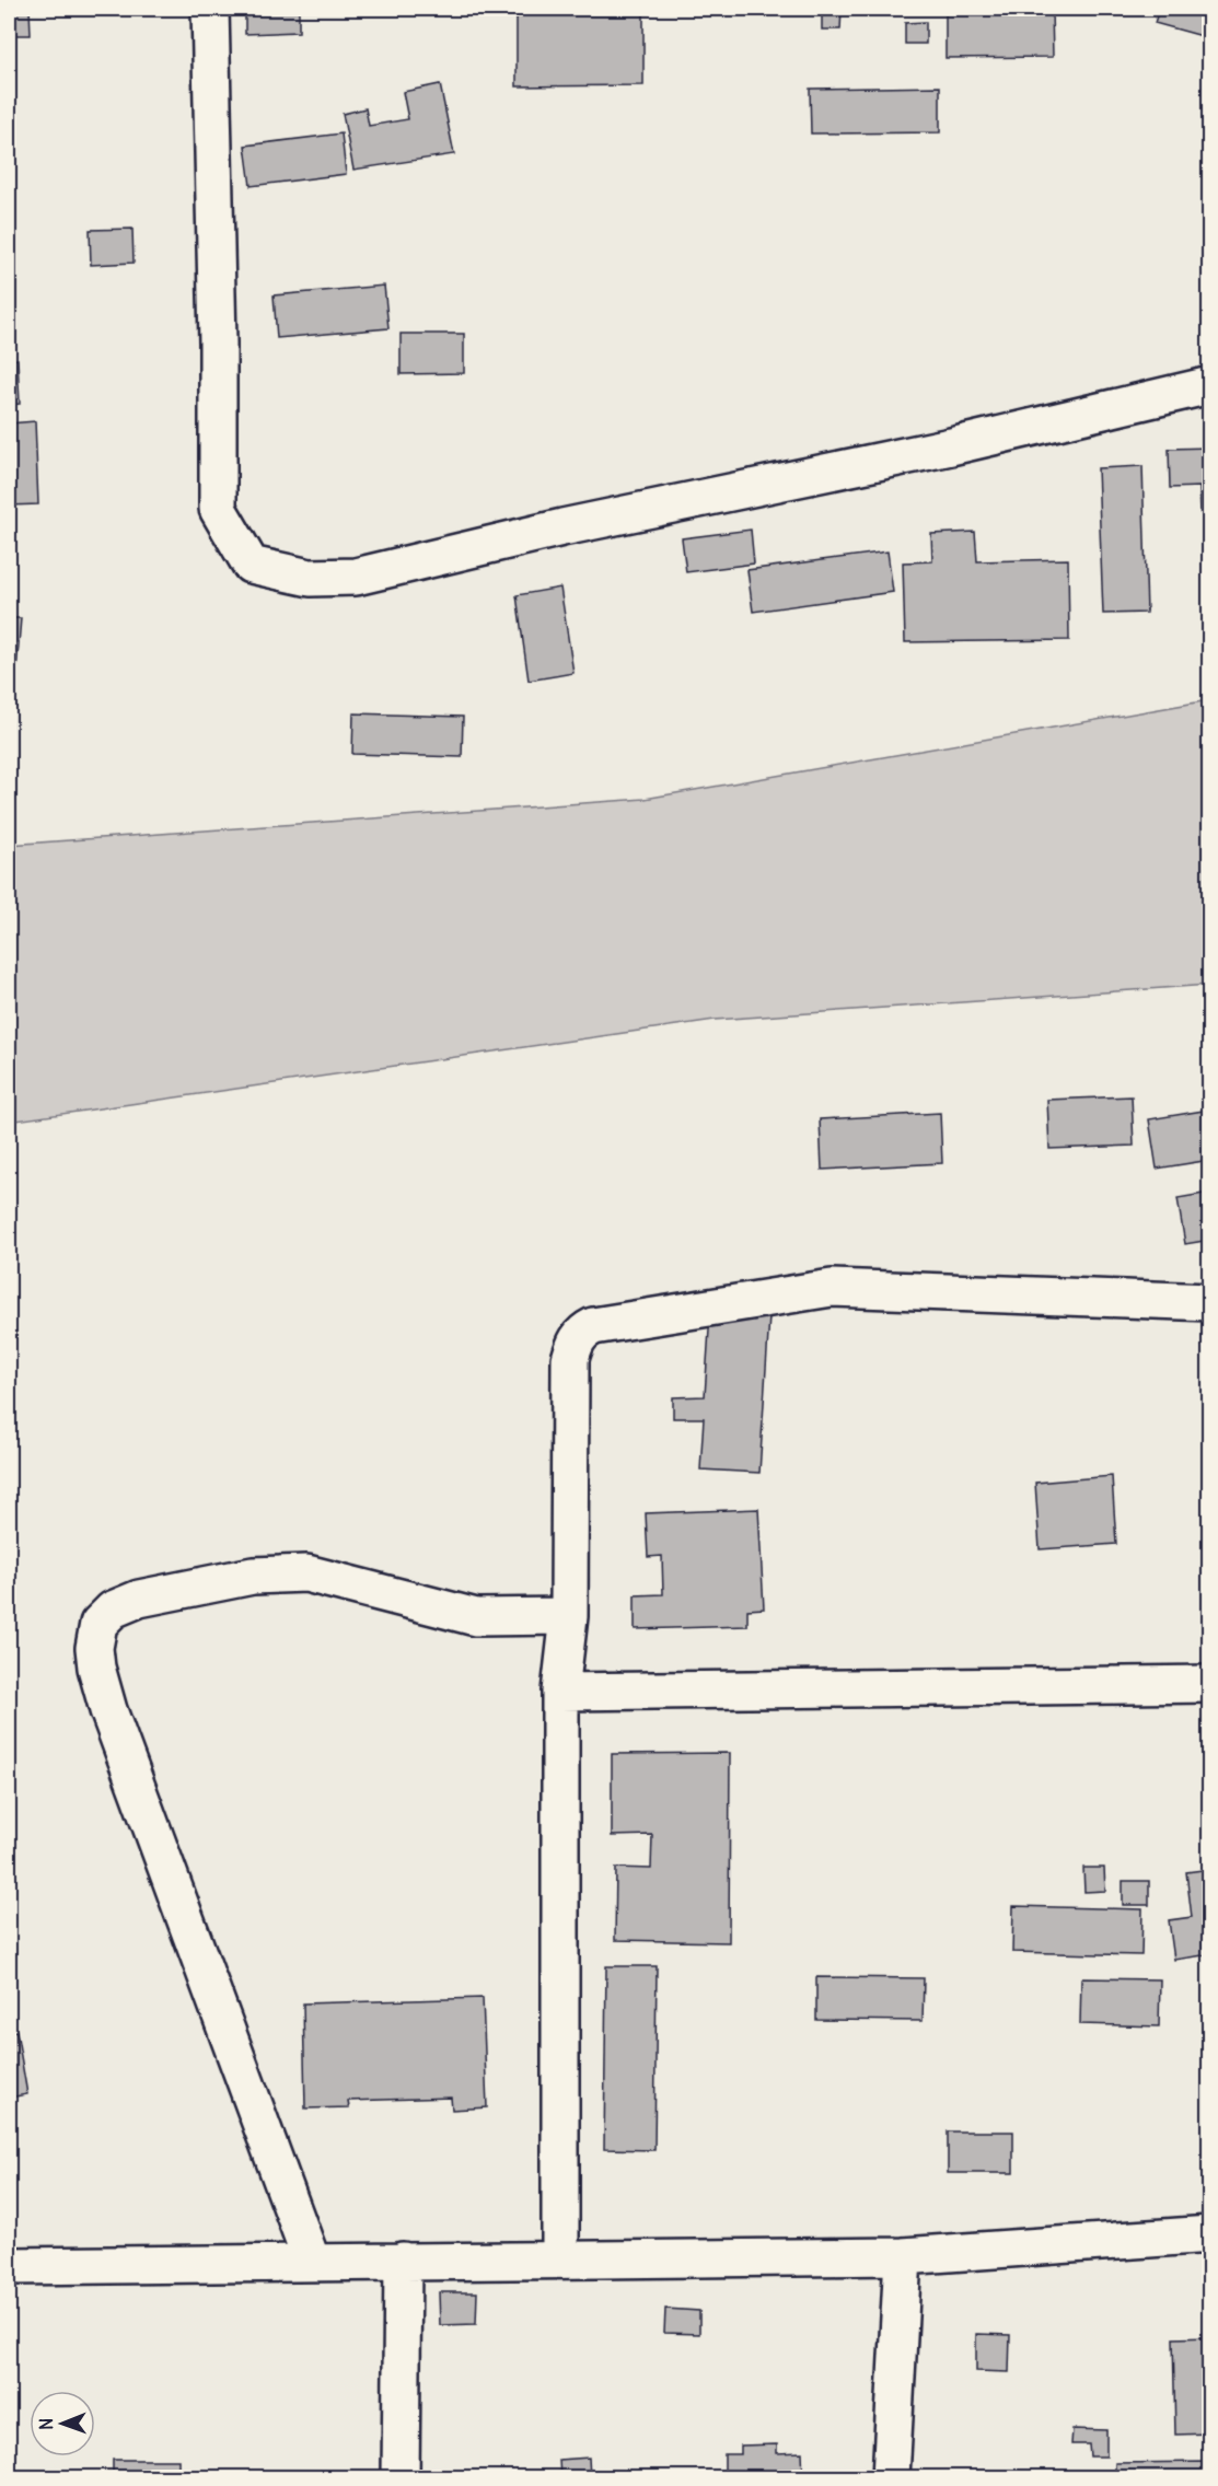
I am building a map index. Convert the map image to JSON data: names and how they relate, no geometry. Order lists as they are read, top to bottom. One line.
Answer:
{"north":"left"}
